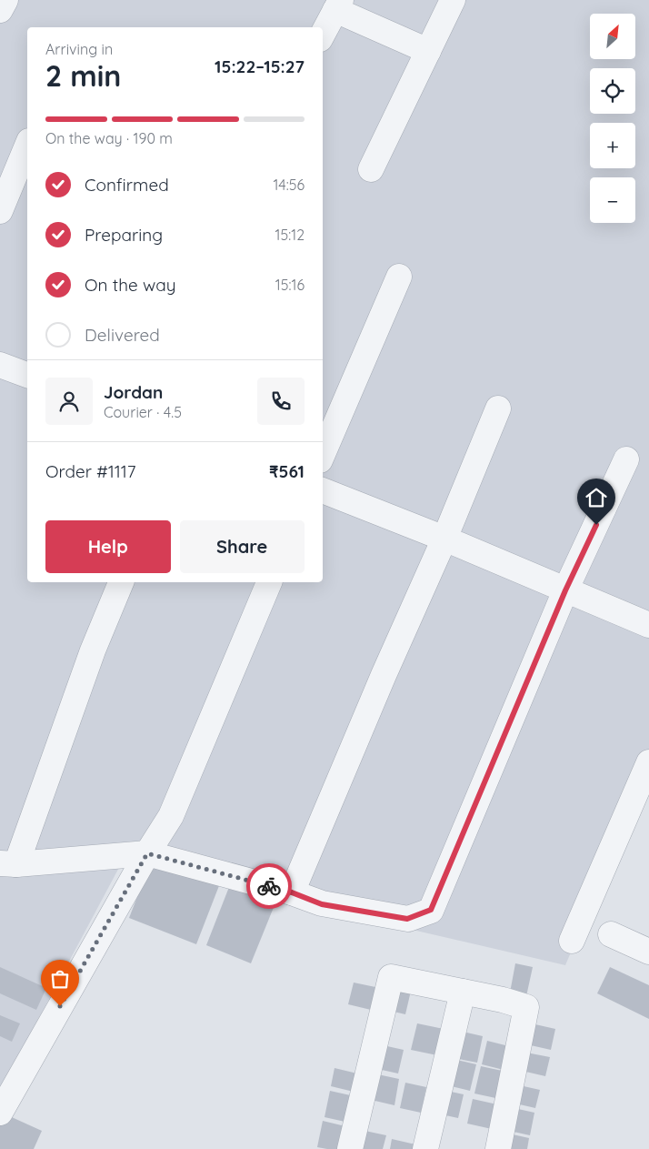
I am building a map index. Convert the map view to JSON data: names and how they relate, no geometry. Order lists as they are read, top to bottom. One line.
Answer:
{"north":"top right","page":{"map_buttons":["+","−"],"heading":["2 min","Arriving in","15:22–15:27"],"panel":["Jordan","Courier · 4.5","Order #1117","₹561"],"bar":"On the way · 190 m","list":[["Confirmed","14:56"],["Preparing","15:12"],["On the way","15:16"],"Delivered"],"buttons":["Help","Share"]}}
